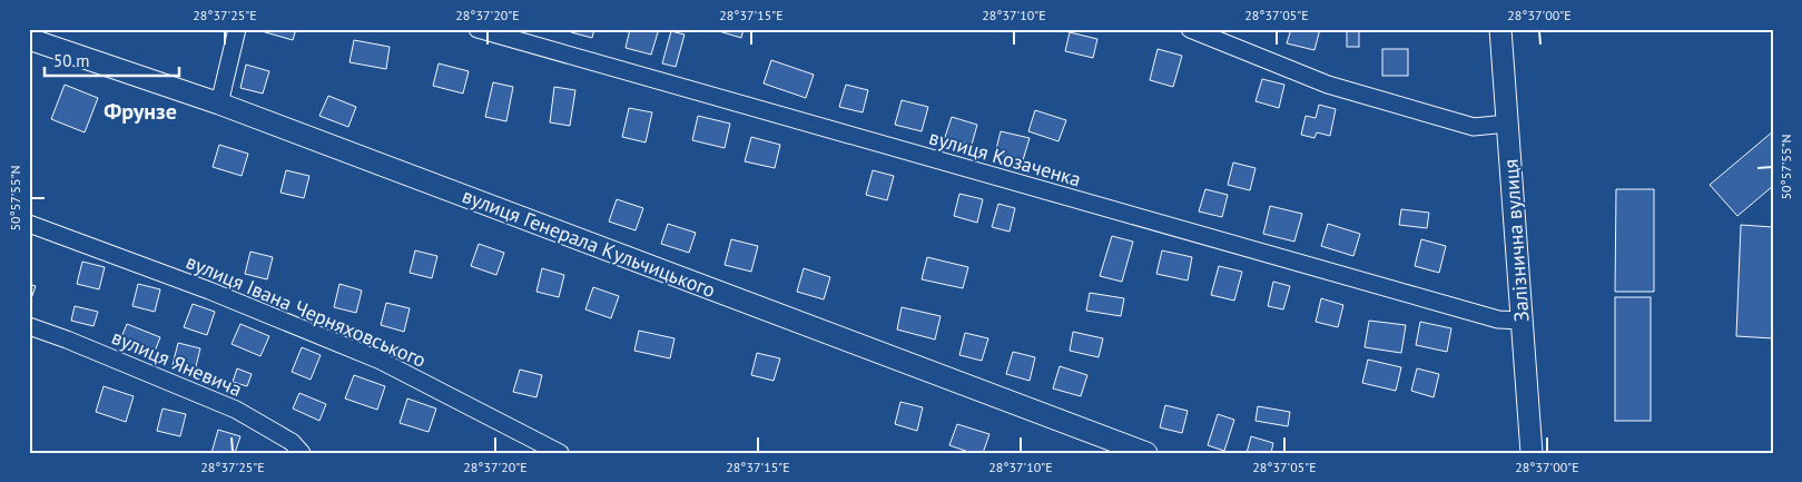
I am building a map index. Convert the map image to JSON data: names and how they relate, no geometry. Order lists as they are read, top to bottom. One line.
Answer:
{"streets":{"street":["вулиця Козаченка","Залізнична вулиця","вулиця Генерала Кульчицького","вулиця Івана Черняховського","вулиця Яневича"]},"crossings":[["вулиця Козаченка","Залізнична вулиця"]],"districts":["Фрунзе"],"scale_bar":"50 m","coordinates":["28°37'25\"E","28°37'20\"E","28°37'15\"E","28°37'10\"E","28°37'05\"E","28°37'00\"E","50°57'55\"N"]}
